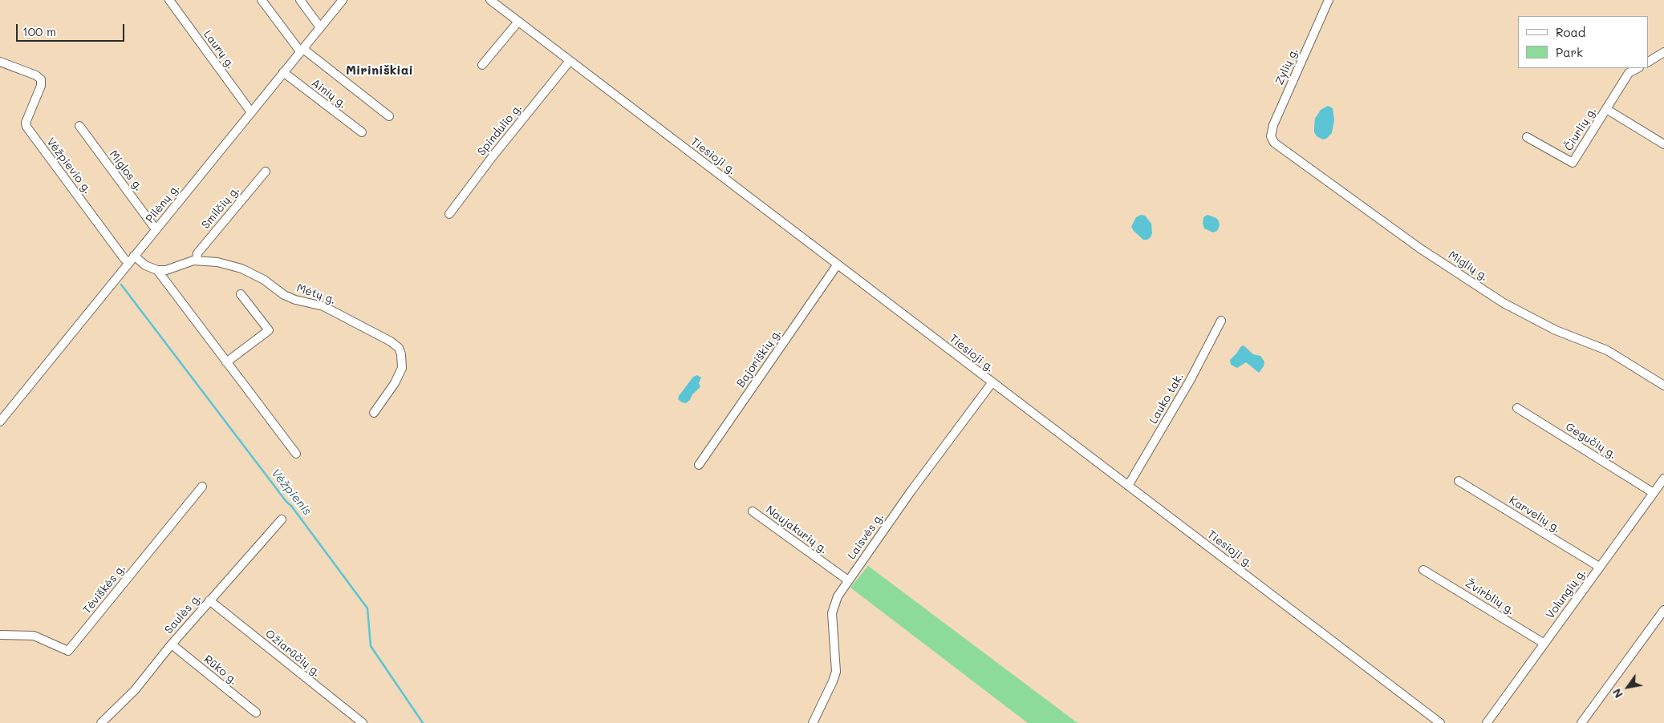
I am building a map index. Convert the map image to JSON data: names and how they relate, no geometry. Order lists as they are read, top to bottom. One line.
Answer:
{"streets":{"street":["Laurų g.","Zylių g.","Ainių g.","Čiurlių g.","Spindulio g.","Tiesioji g.","Vėžpievio g.","Miglos g.","Pilėnų g.","Smilčių g.","Miglių g.","Mėtų g.","Bajoriškių g.","Lauko tak.","Gegučių g.","Karvelių g.","Naujakurių g.","Laisvės g.","Tėviškės g.","Volungių g.","Žvirblių g.","Saulės g.","Ožiarūčių g.","Rūko g."]},"crossings":[["Laurų g.","Pilėnų g."],["Zylių g.","Miglių g."],["Ainių g.","Pilėnų g."],["Spindulio g.","Tiesioji g."],["Tiesioji g.","Bajoriškių g."],["Tiesioji g.","Lauko tak."],["Tiesioji g.","Laisvės g."],["Vėžpievio g.","Pilėnų g."],["Miglos g.","Pilėnų g."],["Smilčių g.","Mėtų g."],["Gegučių g.","Volungių g."],["Karvelių g.","Volungių g."],["Naujakurių g.","Laisvės g."],["Volungių g.","Žvirblių g."],["Saulės g.","Ožiarūčių g."],["Saulės g.","Rūko g."]],"districts":["Miriniškiai"],"water":["Vėžpienis"],"legend":["Road","Park"],"scale_bar":"100 m","north":"bottom left"}
